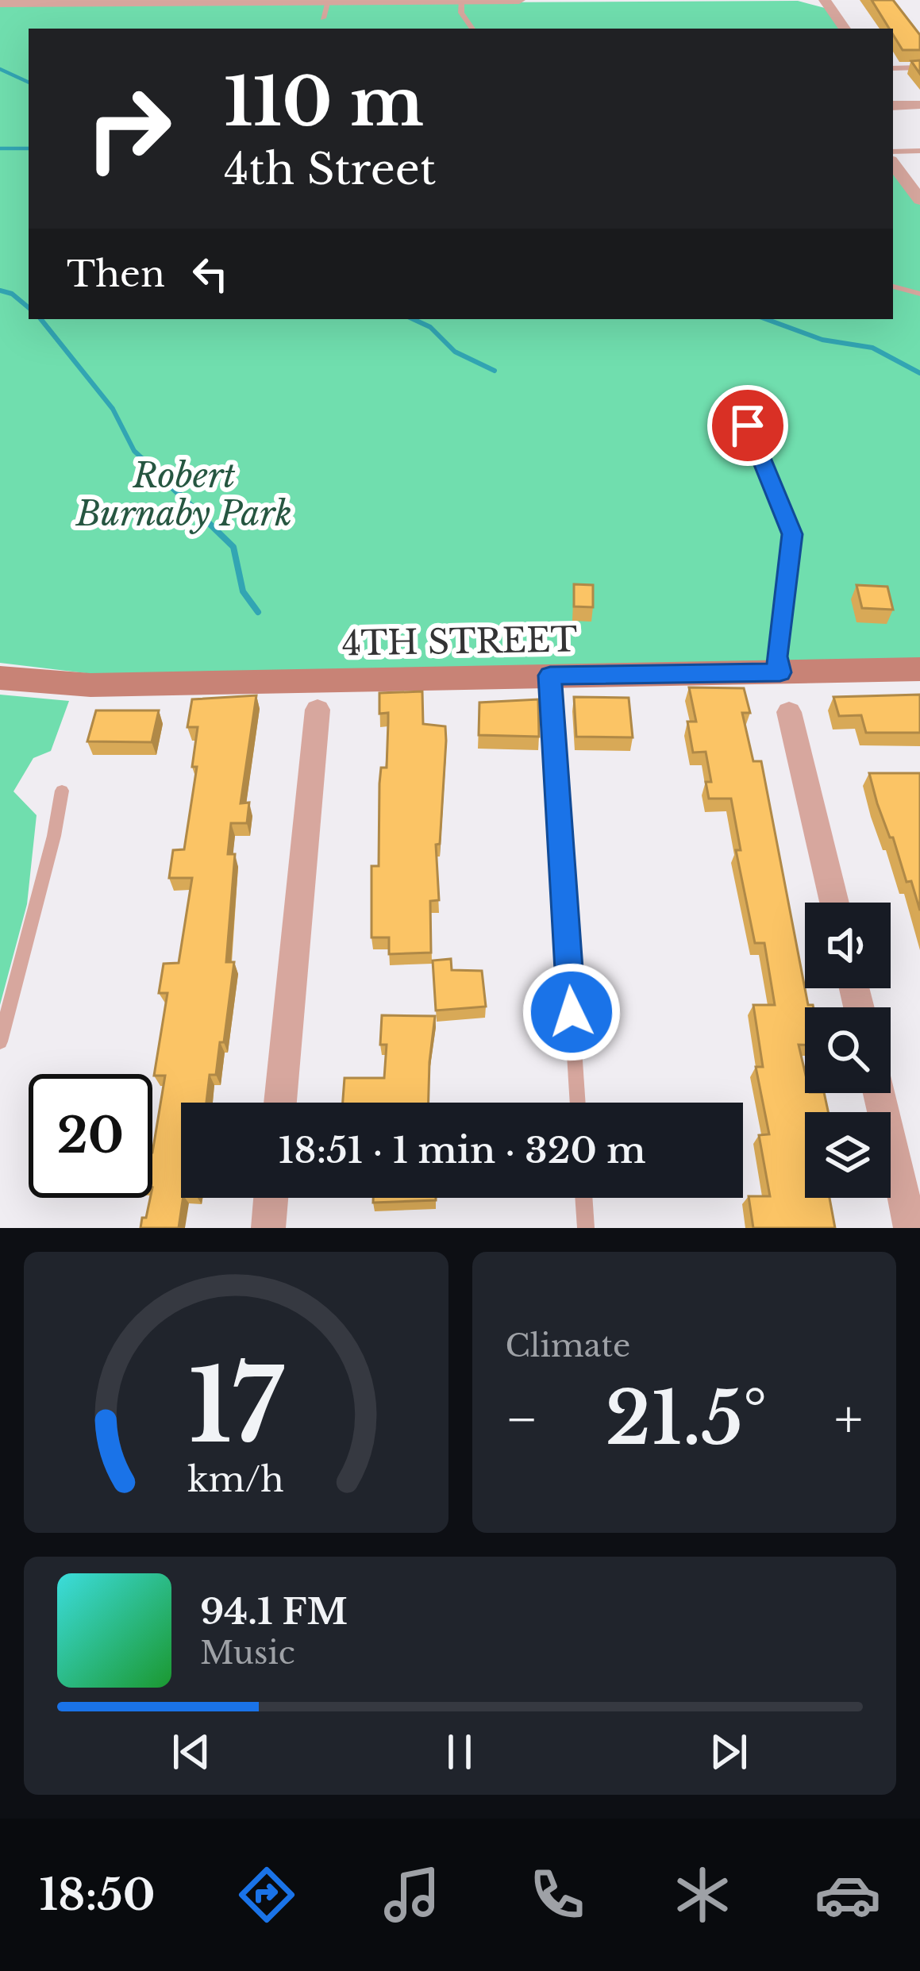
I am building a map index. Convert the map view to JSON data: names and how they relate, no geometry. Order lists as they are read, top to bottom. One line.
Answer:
{"streets":{"street":["4TH STREET"]},"parks":["Robert Burnaby Park"],"page":{"turn":["110 m","4th Street"],"then":"Then","limit":"20","trip":"18:51 · 1 min · 320 m","tile":"Climate","heat":["−","21.5°","+"],"song":["94.1 FM","Music"],"tabs":"18:50","gauge":["17","km/h"]}}
